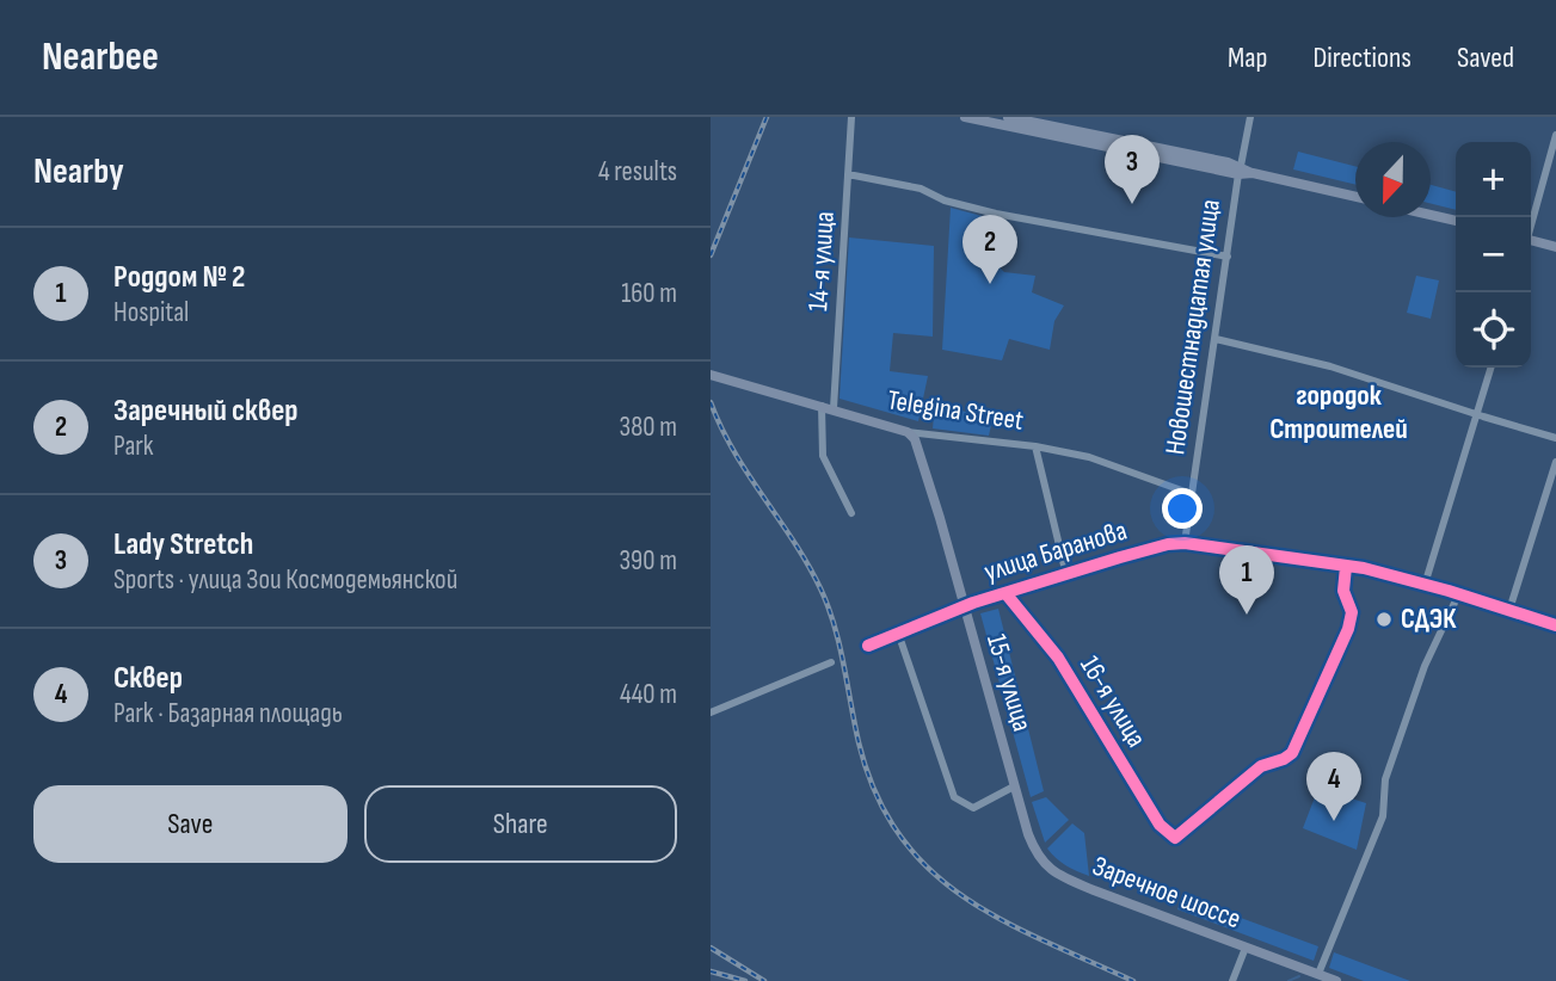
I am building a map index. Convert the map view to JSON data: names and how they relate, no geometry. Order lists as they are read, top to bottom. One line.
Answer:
{"streets":{"main road":["Telegina Street","15-я улица","Заречное шоссе"],"street":["14-я улица","Новошестнадцатая улица","улица Баранова","16-я улица"]},"crossings":[["14-я улица","Telegina Street"],["Новошестнадцатая улица","Telegina Street"],["Новошестнадцатая улица","улица Баранова"],["Telegina Street","15-я улица"],["улица Баранова","15-я улица"],["улица Баранова","16-я улица"],["15-я улица","Заречное шоссе"]],"districts":["городок Строителей"],"places":["СДЭК"],"north":"bottom","page":{"header":"Nearbee","nav":["Map","Directions","Saved"],"heading":["Nearby","4 results"],"pins":["3","2","1","4"],"map_buttons":["+","−"],"list":[{"mark":"1","name":"Роддом № 2","note":"Hospital","value":"160 m"},{"mark":"2","name":"Заречный сквер","note":"Park","value":"380 m"},{"mark":"3","name":"Lady Stretch","note":"Sports · улица Зои Космодемьянской","value":"390 m"},{"mark":"4","name":"Сквер","note":"Park · Базарная площадь","value":"440 m"}],"buttons":["Save","Share"]}}
